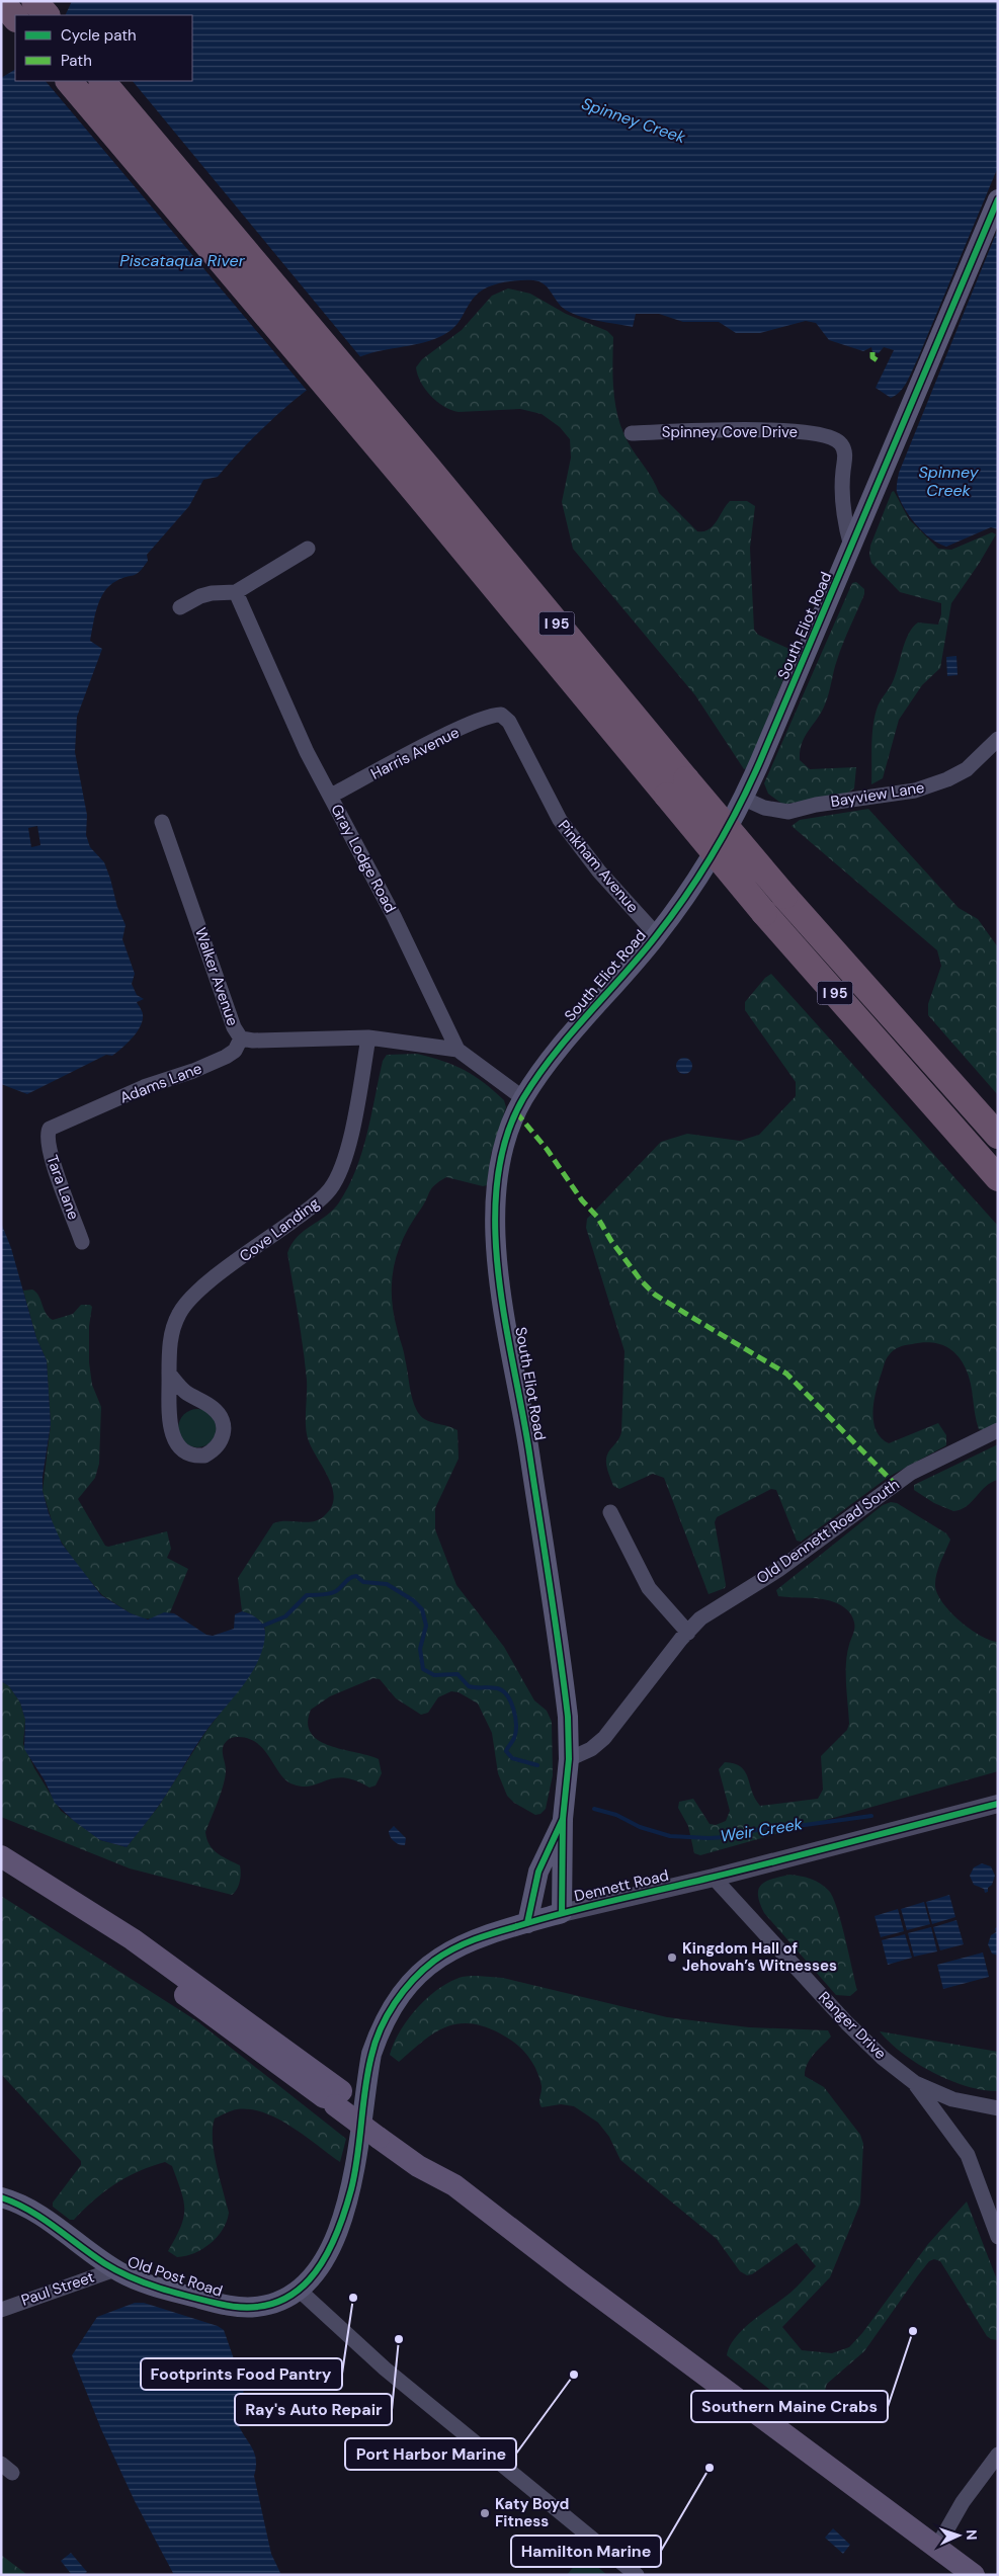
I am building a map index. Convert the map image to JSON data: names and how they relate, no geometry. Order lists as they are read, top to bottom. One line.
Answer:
{"streets":{"highway":["I 95"],"main road":["South Eliot Road","Dennett Road","Old Post Road"],"street":["Spinney Cove Drive","Harris Avenue","Bayview Lane","Gray Lodge Road","Pinkham Avenue","Walker Avenue","Adams Lane","Tara Lane","Cove Landing","Old Dennett Road South","Ranger Drive","Paul Street"]},"crossings":[["Spinney Cove Drive","South Eliot Road"],["South Eliot Road","Bayview Lane"],["South Eliot Road","Gray Lodge Road"],["South Eliot Road","Pinkham Avenue"],["South Eliot Road","Old Dennett Road South"],["Harris Avenue","Gray Lodge Road"],["Harris Avenue","Pinkham Avenue"],["Gray Lodge Road","Walker Avenue"],["Walker Avenue","Adams Lane"],["Walker Avenue","Cove Landing"],["Adams Lane","Tara Lane"],["Dennett Road","Ranger Drive"],["Dennett Road","Old Post Road"],["Old Post Road","Paul Street"]],"water":["Spinney Creek","Piscataqua River","Weir Creek"],"places":["Kingdom Hall of Jehovah’s Witnesses","Footprints Food Pantry","Southern Maine Crabs","Ray's Auto Repair","Port Harbor Marine","Hamilton Marine","Katy Boyd Fitness"],"legend":["Cycle path","Path"],"north":"right"}
